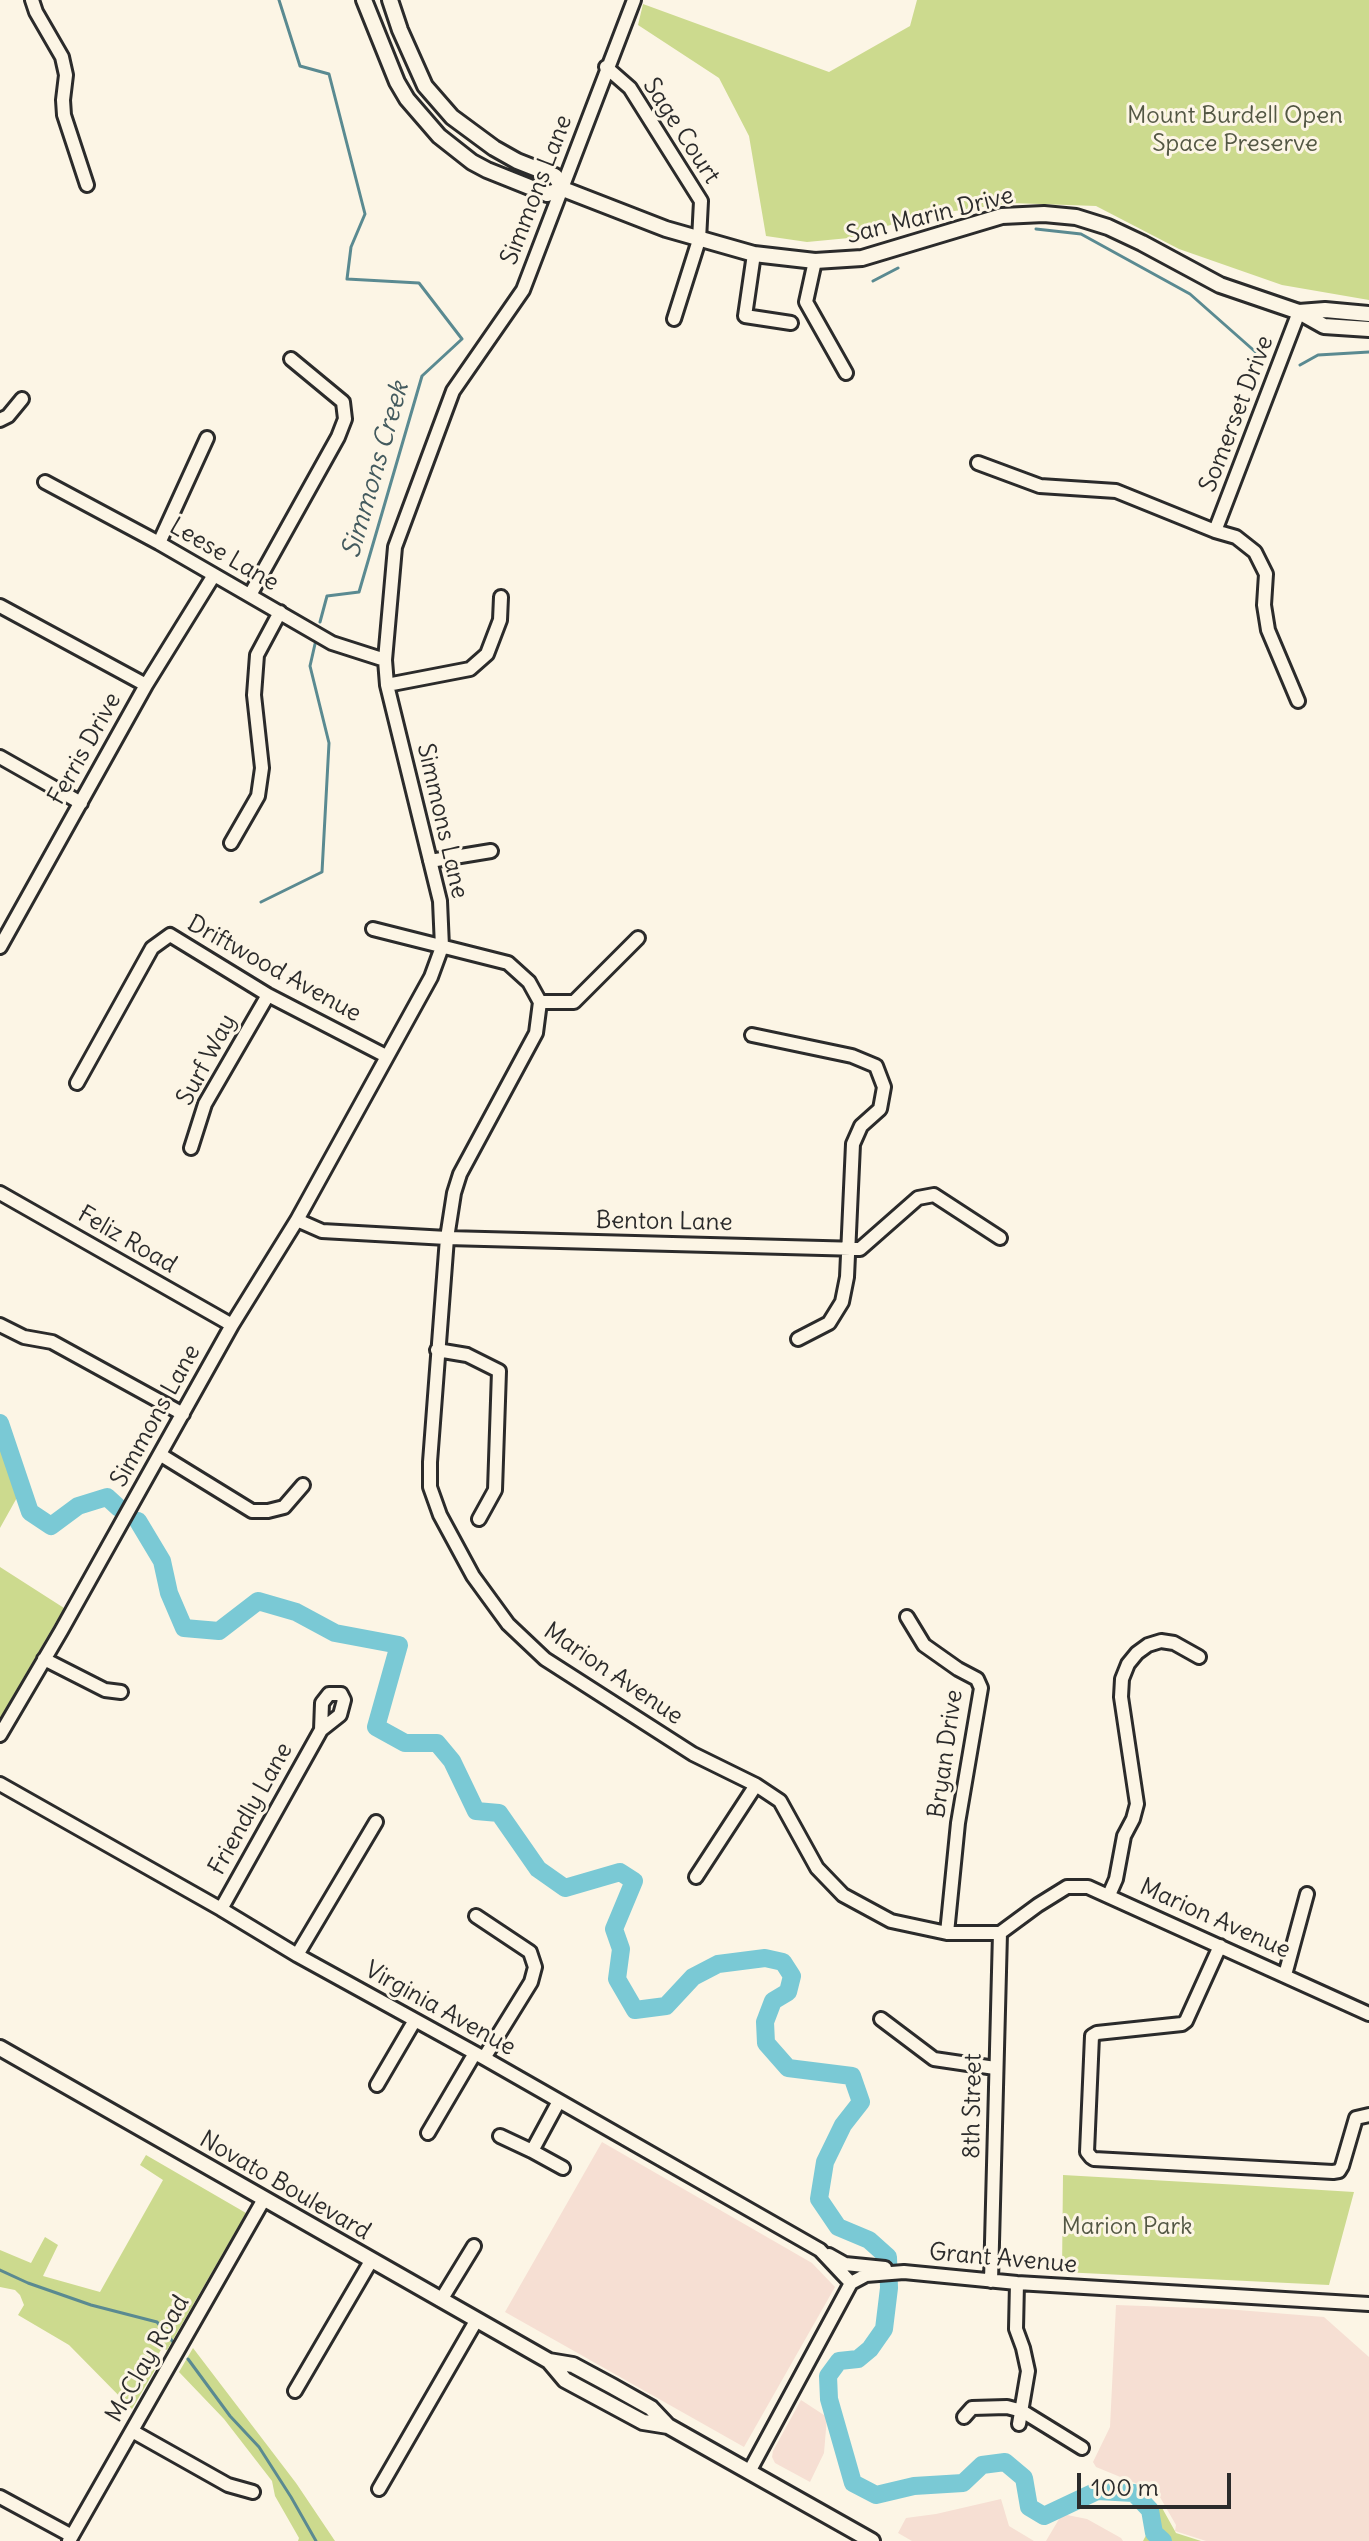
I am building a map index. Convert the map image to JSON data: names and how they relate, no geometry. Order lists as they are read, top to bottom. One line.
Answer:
{"streets":{"main road":["San Marin Drive","Novato Boulevard"],"street":["Sage Court","Simmons Lane","Somerset Drive","Leese Lane","Ferris Drive","Driftwood Avenue","Surf Way","Benton Lane","Feliz Road","Marion Avenue","Bryan Drive","Friendly Lane","Virginia Avenue","8th Street","Grant Avenue","McClay Road"]},"crossings":[["Sage Court","Simmons Lane"],["Sage Court","San Marin Drive"],["Simmons Lane","San Marin Drive"],["Simmons Lane","Leese Lane"],["Simmons Lane","Driftwood Avenue"],["Simmons Lane","Benton Lane"],["Simmons Lane","Feliz Road"],["San Marin Drive","Somerset Drive"],["Leese Lane","Ferris Drive"],["Driftwood Avenue","Surf Way"],["Benton Lane","Marion Avenue"],["Marion Avenue","Bryan Drive"],["Marion Avenue","8th Street"],["Friendly Lane","Virginia Avenue"],["Virginia Avenue","Grant Avenue"],["8th Street","Grant Avenue"],["Novato Boulevard","McClay Road"]],"water":["Simmons Creek"],"parks":["Mount Burdell Open Space Preserve","Marion Park"],"scale_bar":"100 m"}
